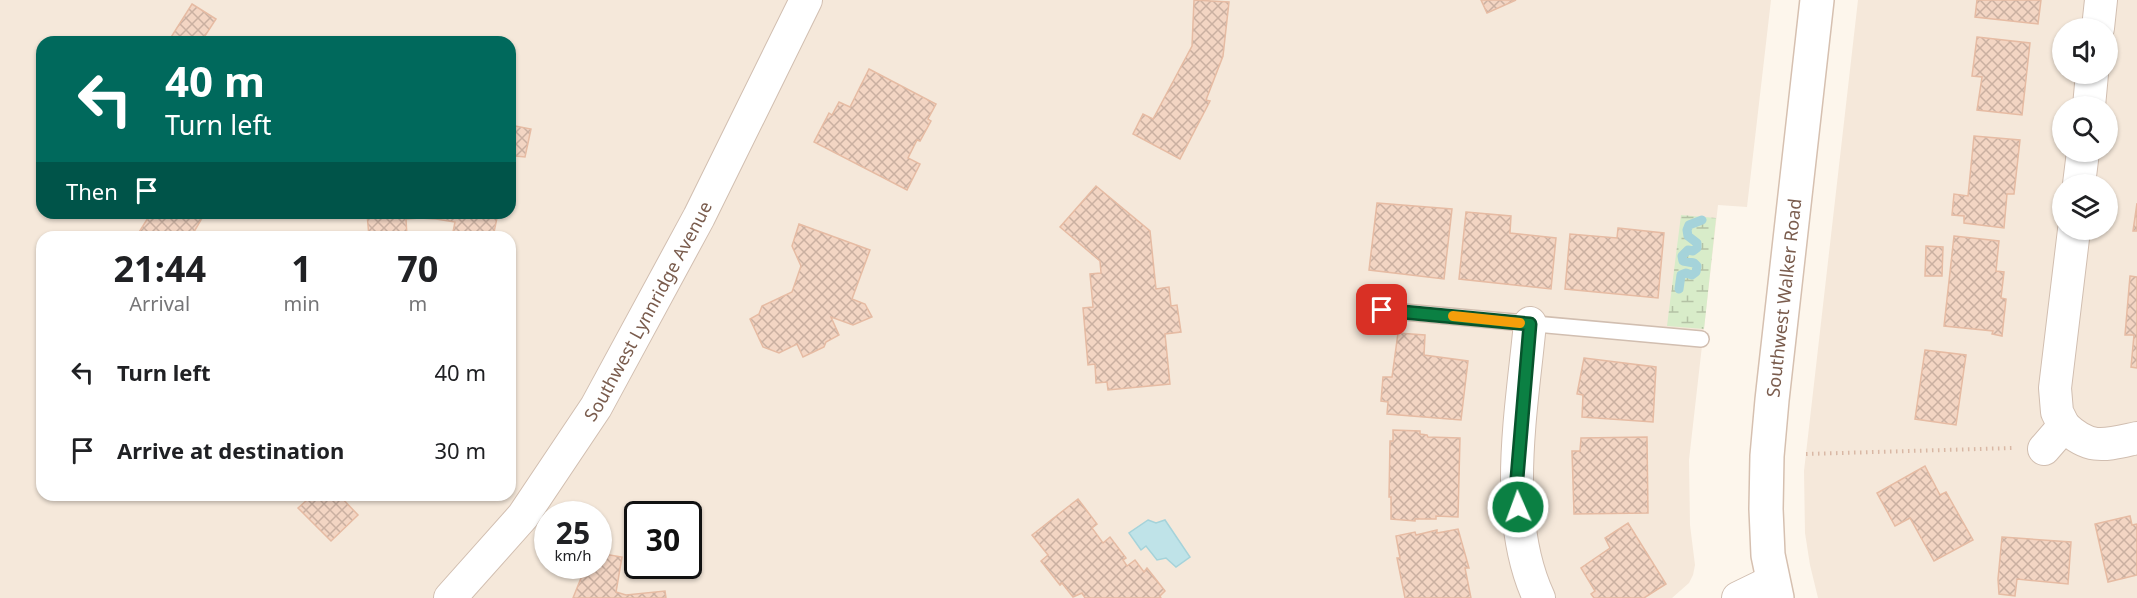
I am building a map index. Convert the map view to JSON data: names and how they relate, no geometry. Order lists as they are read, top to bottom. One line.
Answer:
{"streets":{"main road":["Southwest Walker Road"],"street":["Southwest Lynnridge Avenue"]},"page":{"turn":["40 m","Turn left"],"then":"Then","eta":["21:44","Arrival","1","min","70","m"],"list":[{"name":"Turn left","value":"40 m"},{"name":"Arrive at destination","value":"30 m"}],"speed":"25 km/h","limit":"30"}}
